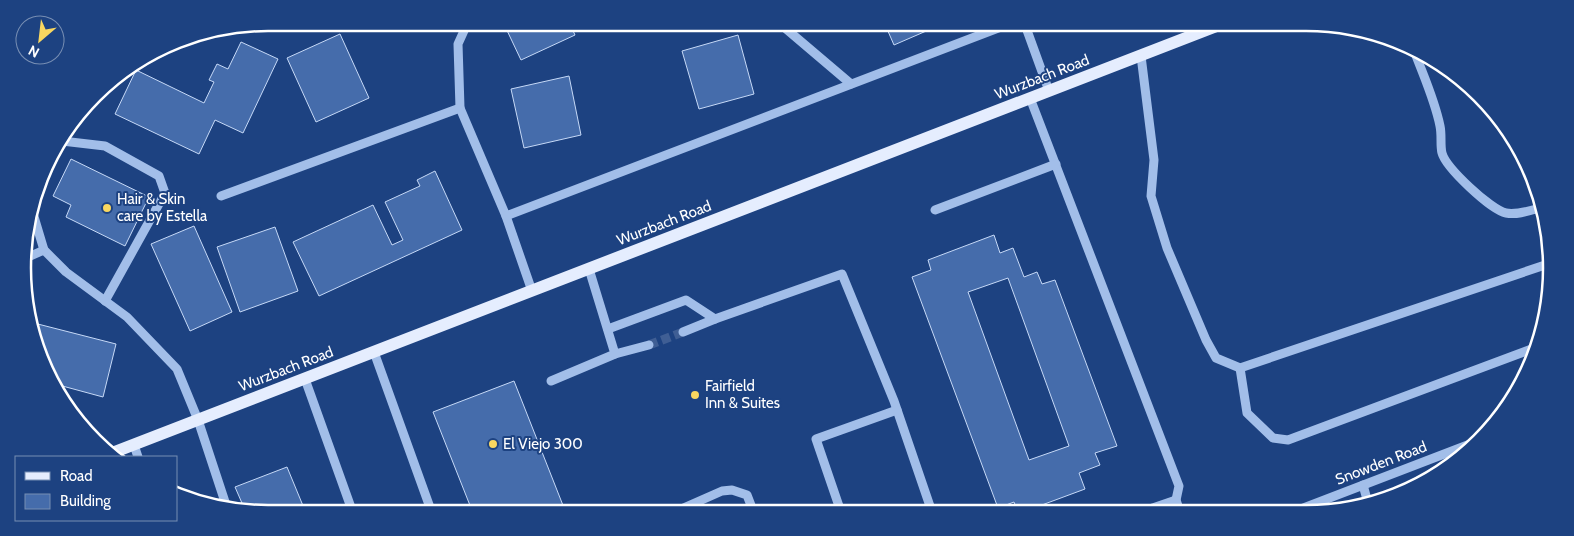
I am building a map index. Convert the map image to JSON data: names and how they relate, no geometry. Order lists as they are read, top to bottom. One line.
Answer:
{"streets":{"main road":["Wurzbach Road"],"street":["Snowden Road"]},"places":["Hair & Skin care by Estella","Fairfield Inn & Suites","El Viejo 300"],"legend":["Road","Building"],"north":"bottom left"}
